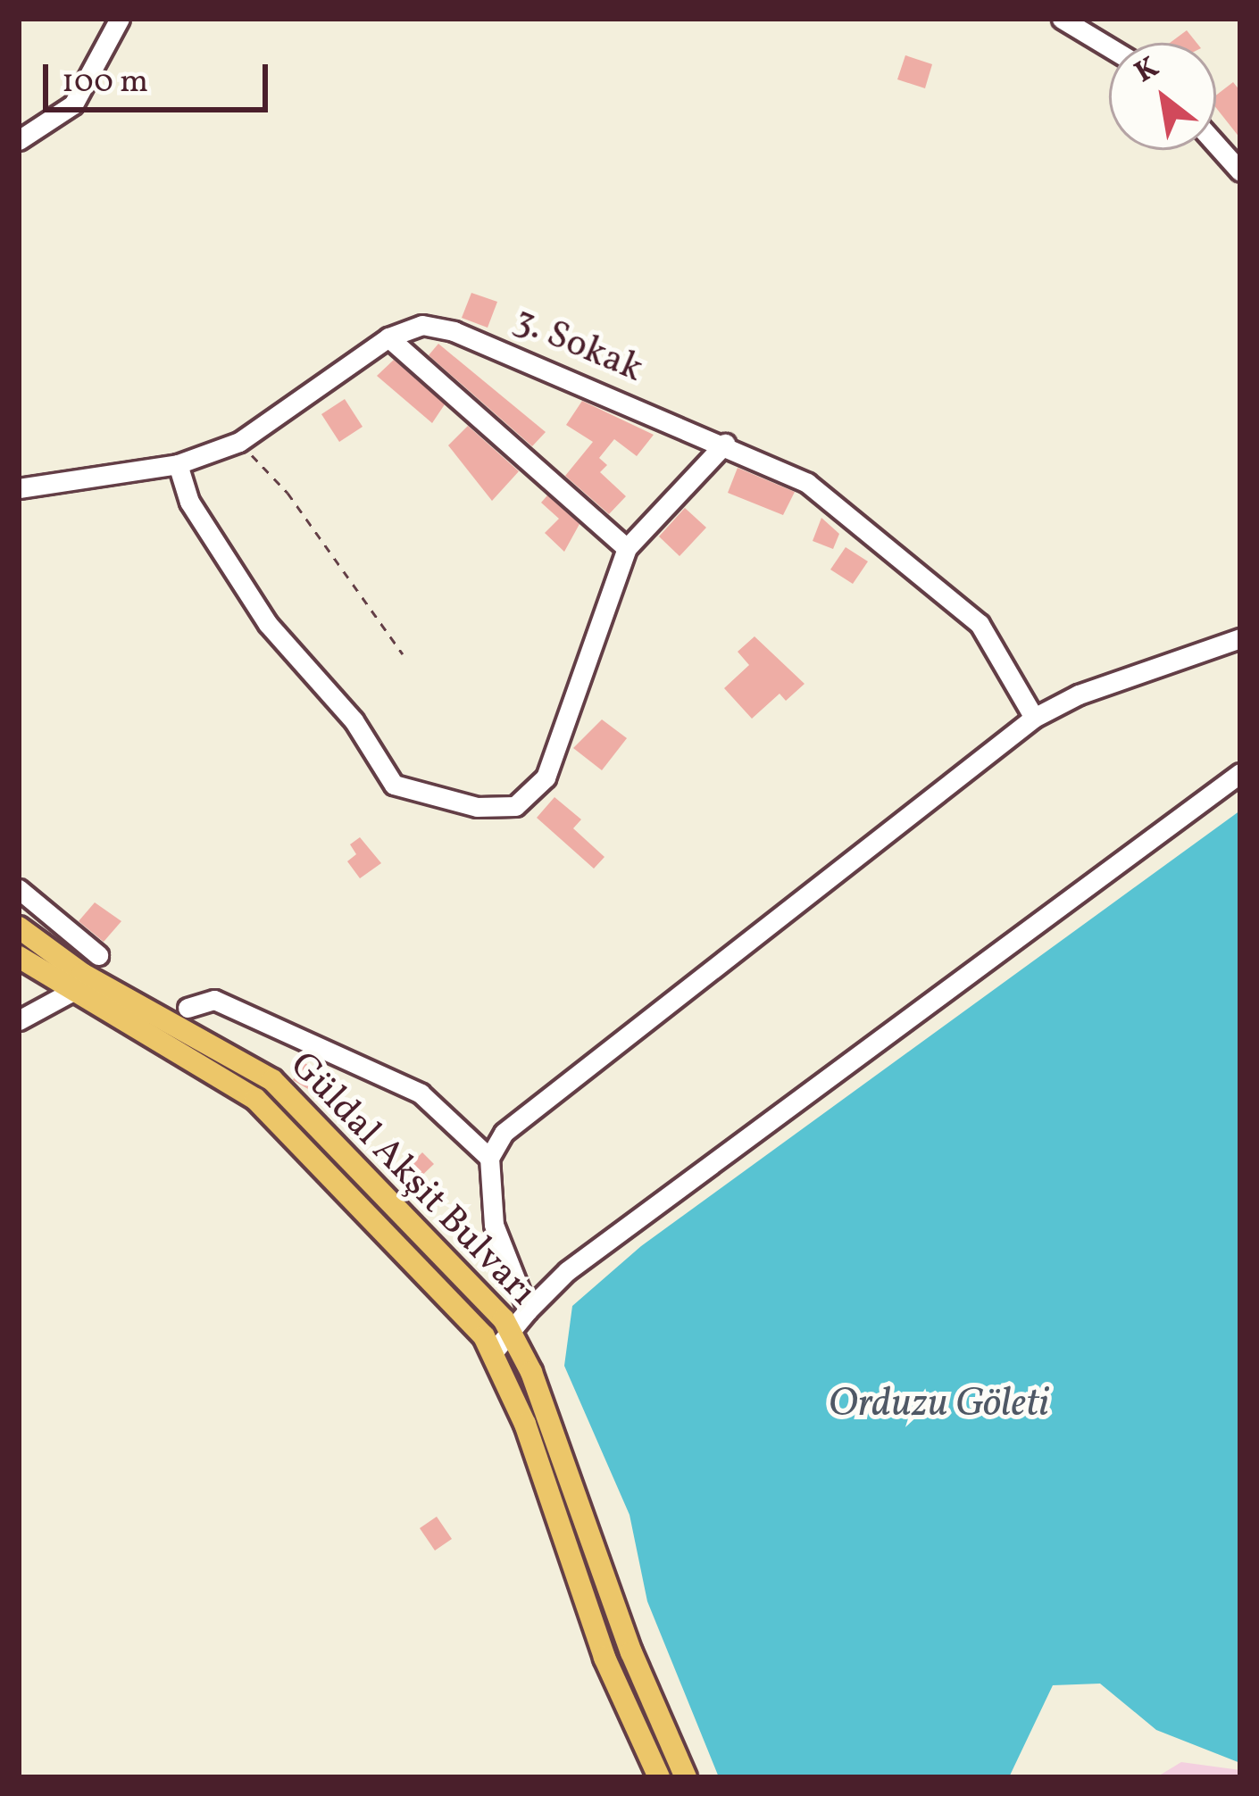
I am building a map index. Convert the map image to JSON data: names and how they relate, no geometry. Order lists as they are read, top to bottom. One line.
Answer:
{"streets":{"main road":["Güldal Akşit Bulvarı"],"street":["3. Sokak"]},"water":["Orduzu Göleti"],"scale_bar":"100 m","north":"top left"}
